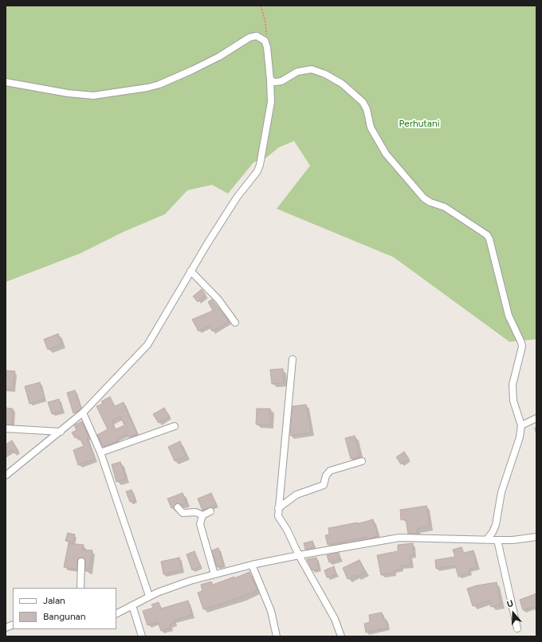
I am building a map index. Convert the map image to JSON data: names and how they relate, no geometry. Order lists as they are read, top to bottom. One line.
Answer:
{"parks":["Perhutani"],"legend":["Jalan","Bangunan"],"north":"top"}
